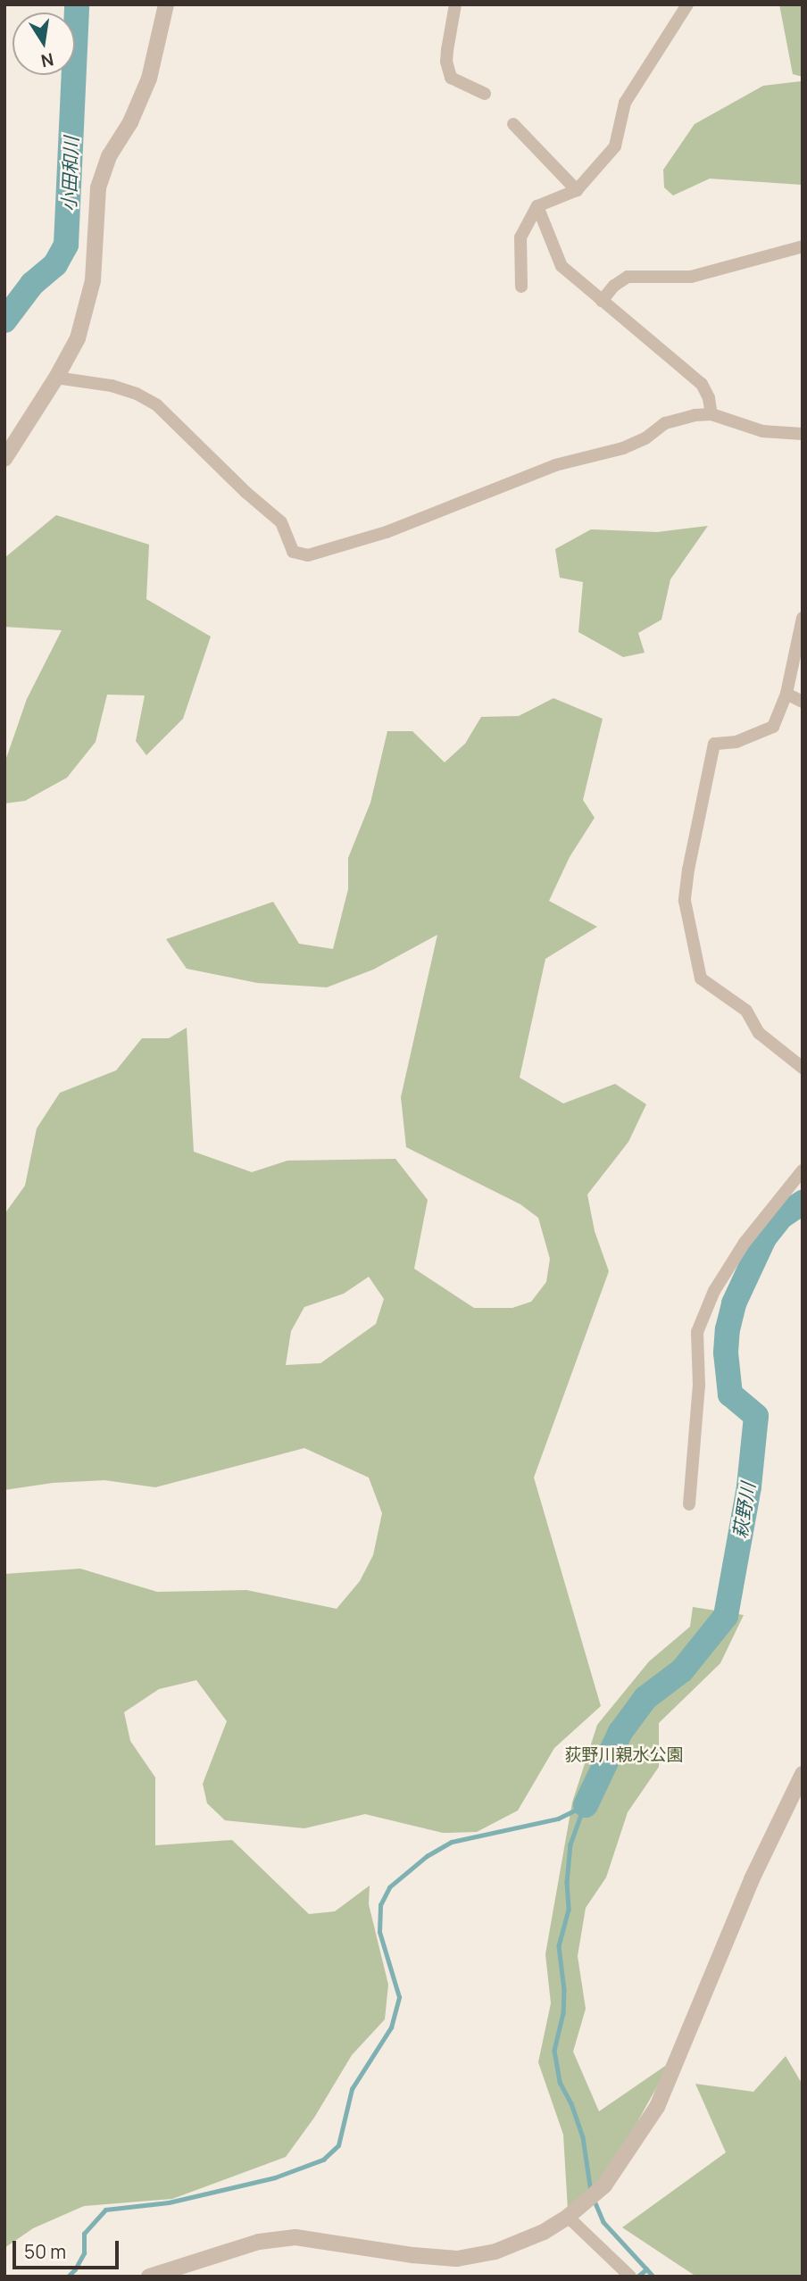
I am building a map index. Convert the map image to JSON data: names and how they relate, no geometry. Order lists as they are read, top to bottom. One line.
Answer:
{"water":["小田和川","萩野川"],"parks":["荻野川親水公園"],"scale_bar":"50 m","north":"bottom"}
